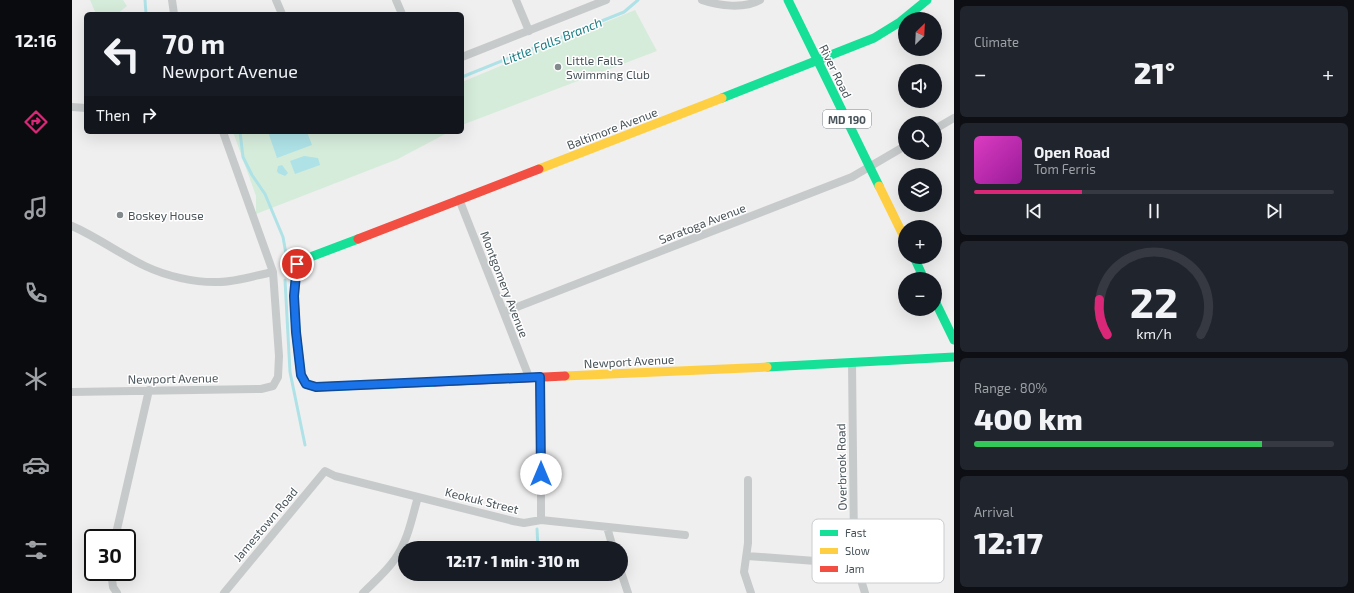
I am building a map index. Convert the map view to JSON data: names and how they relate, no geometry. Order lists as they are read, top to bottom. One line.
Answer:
{"streets":{"street":["River Road","MD 190","Baltimore Avenue","Saratoga Avenue","Montgomery Avenue","Newport Avenue","Overbrook Road","Keokuk Street","Jamestown Road"]},"crossings":[["River Road","Baltimore Avenue"],["River Road","Saratoga Avenue"],["Baltimore Avenue","Montgomery Avenue"],["Baltimore Avenue","Newport Avenue"],["Saratoga Avenue","Montgomery Avenue"],["Montgomery Avenue","Newport Avenue"],["Newport Avenue","Overbrook Road"],["Keokuk Street","Jamestown Road"]],"water":["Little Falls Branch"],"places":["Little Falls Swimming Club","Boskey House"],"legend":["Fast","Slow","Jam"],"north":"top right","page":{"tabs":"12:16","tile":["Climate",["Range · 80%","400 km"],["Arrival","12:17"]],"map_buttons":["+","−"],"turn":["70 m","Newport Avenue"],"heat":["−","21°","+"],"then":"Then","song":["Open Road","Tom Ferris"],"limit":"30","trip":"12:17 · 1 min · 310 m","gauge":["22","km/h"]}}
